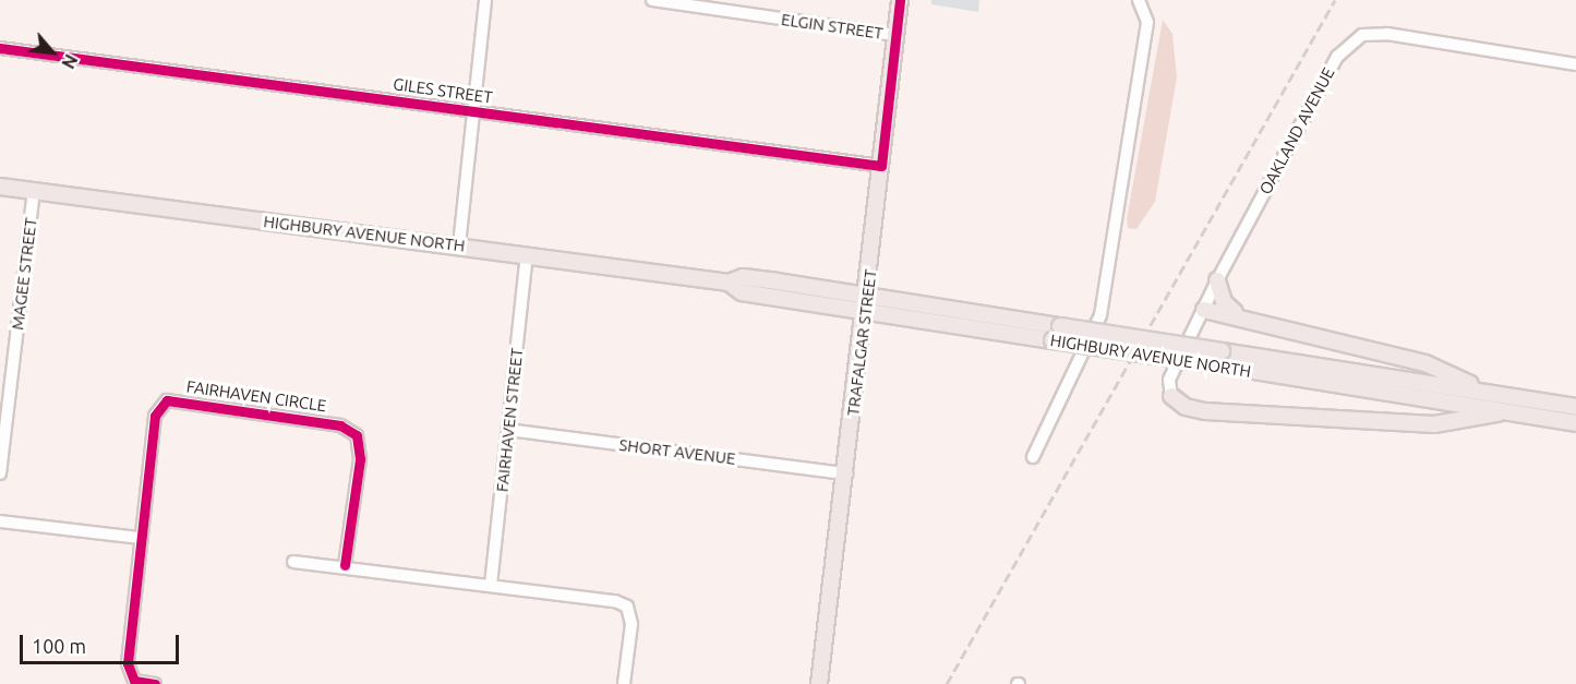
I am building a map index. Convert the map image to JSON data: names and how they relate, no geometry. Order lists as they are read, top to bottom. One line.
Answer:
{"streets":{"main road":["HIGHBURY AVENUE NORTH","TRAFALGAR STREET"],"street":["ELGIN STREET","GILES STREET","OAKLAND AVENUE","MAGEE STREET","FAIRHAVEN CIRCLE","FAIRHAVEN STREET","SHORT AVENUE"]},"crossings":[["ELGIN STREET","TRAFALGAR STREET"],["GILES STREET","TRAFALGAR STREET"],["HIGHBURY AVENUE NORTH","MAGEE STREET"],["HIGHBURY AVENUE NORTH","TRAFALGAR STREET"],["HIGHBURY AVENUE NORTH","FAIRHAVEN STREET"],["TRAFALGAR STREET","SHORT AVENUE"],["FAIRHAVEN STREET","SHORT AVENUE"]],"scale_bar":"100 m","north":"bottom right"}
